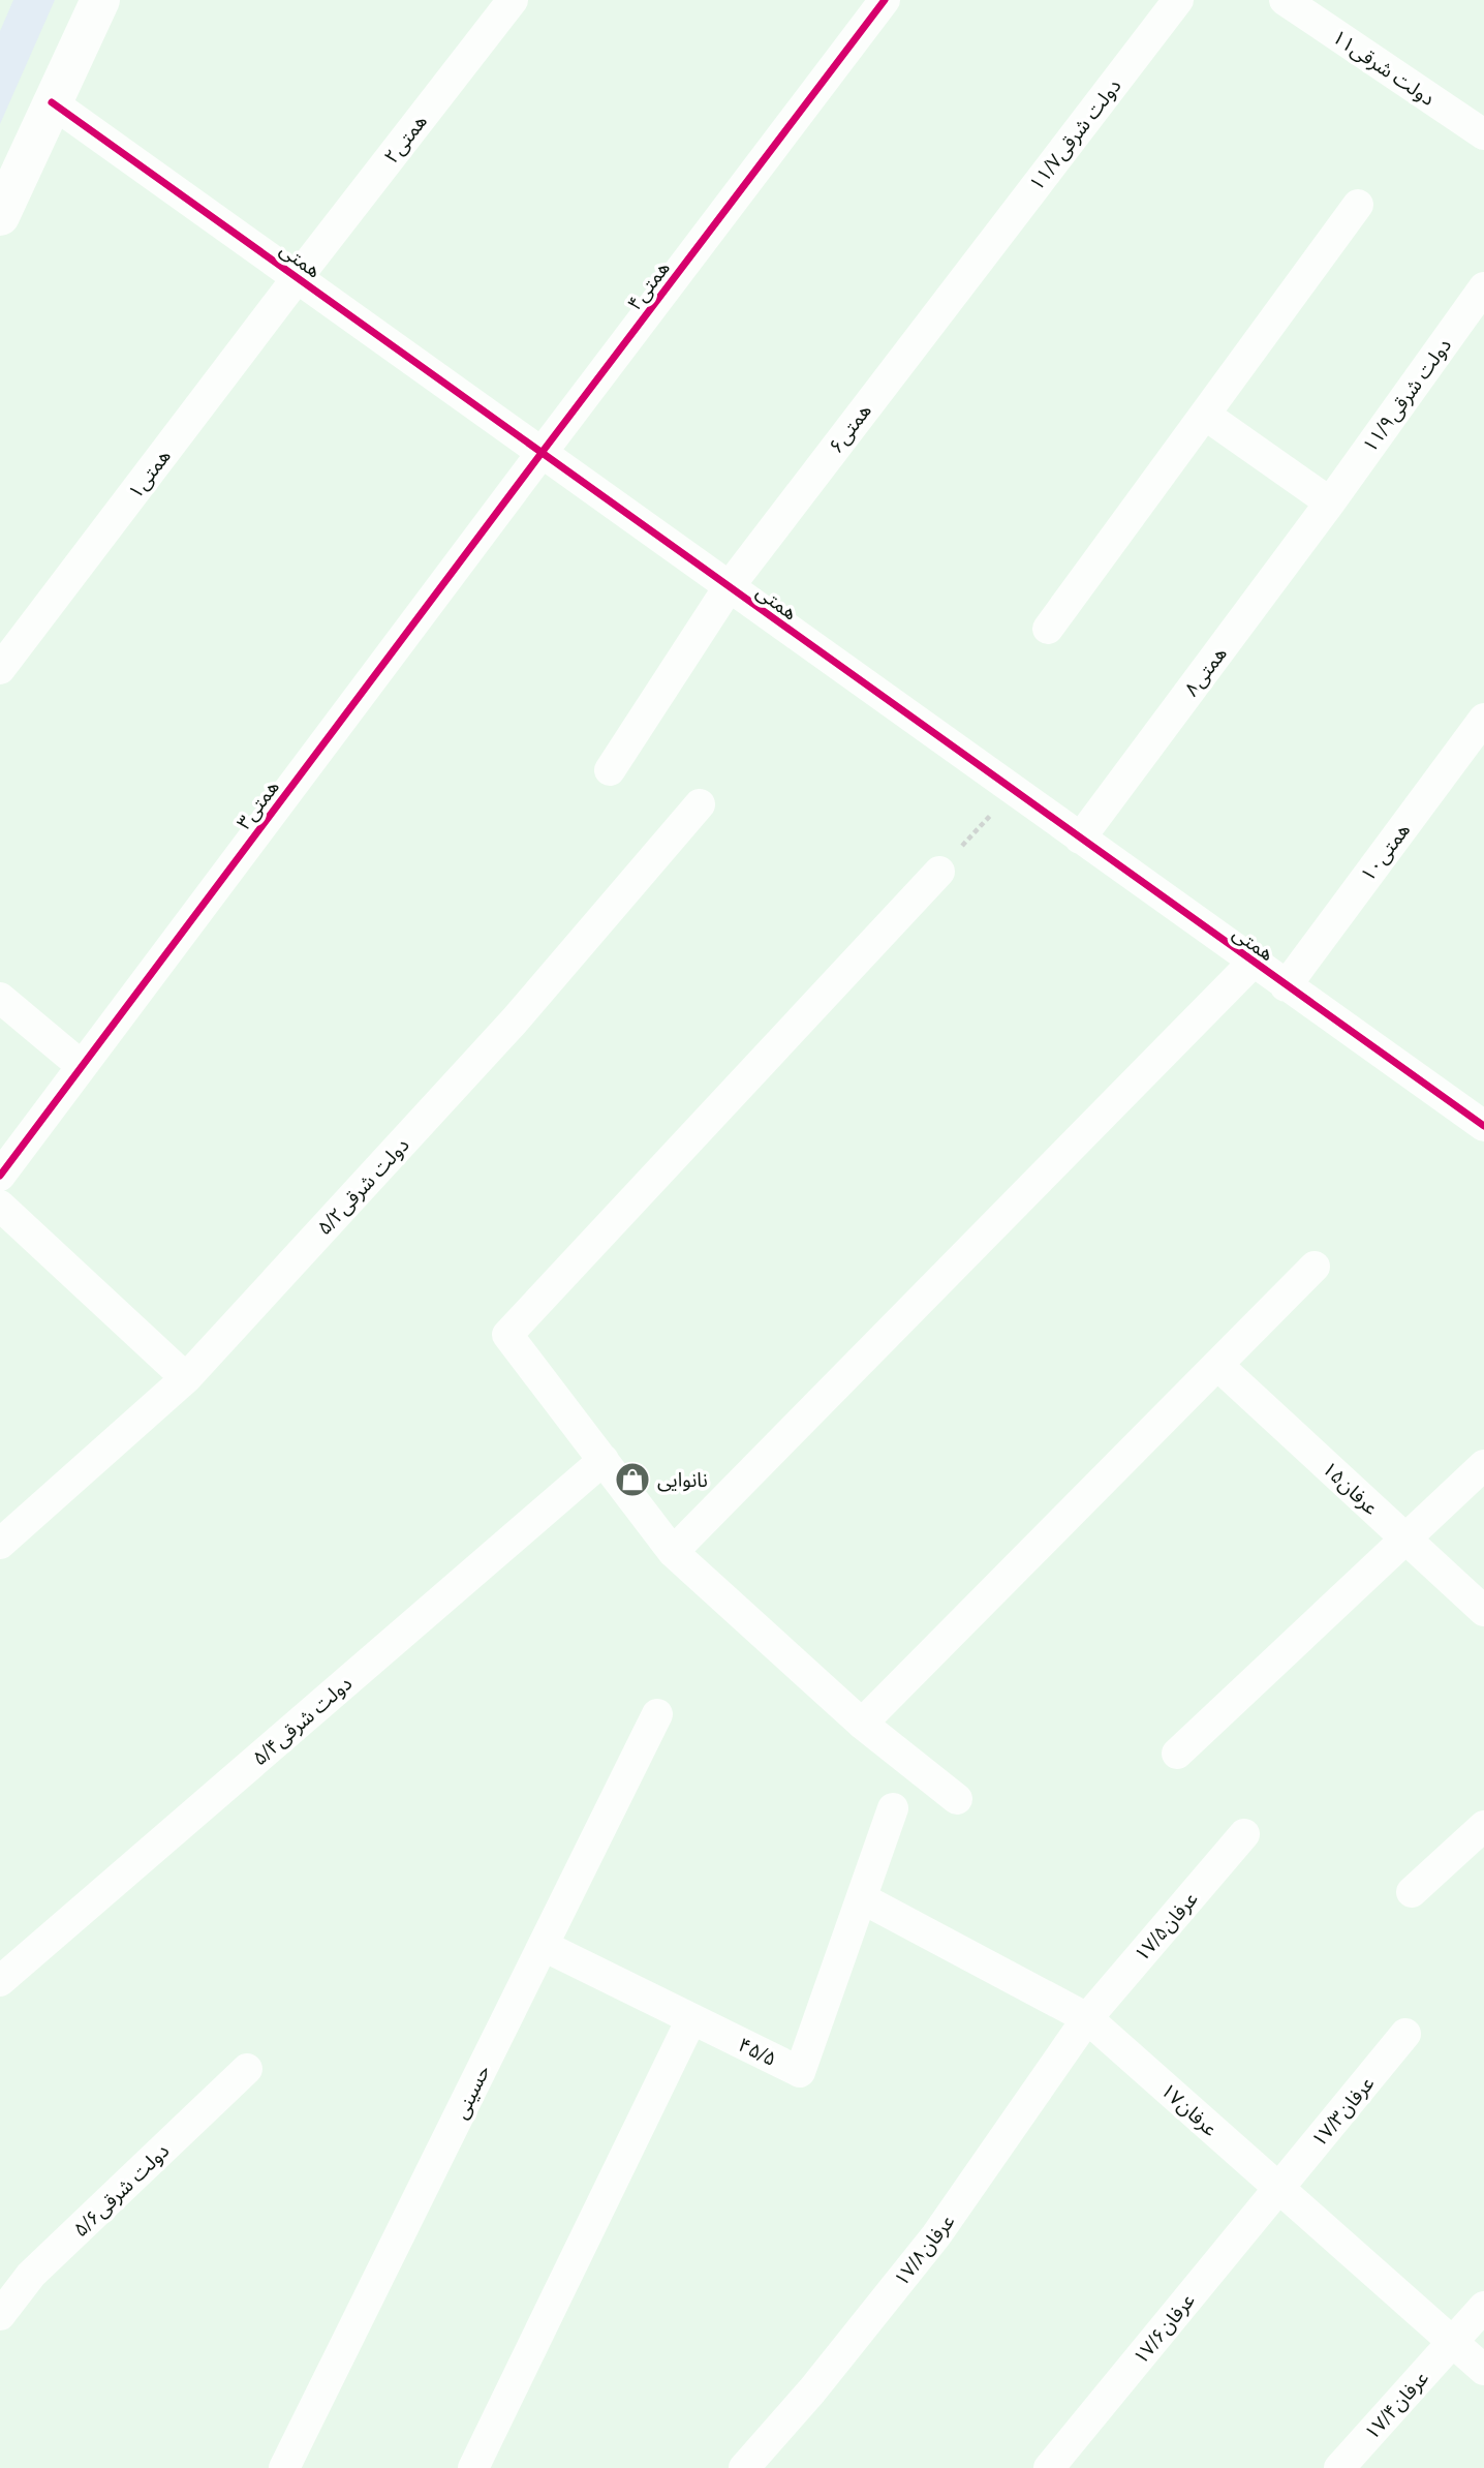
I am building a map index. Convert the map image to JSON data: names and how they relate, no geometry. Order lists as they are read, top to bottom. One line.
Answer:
{"streets":{"street":["۱۱دولت شرقی","۱۱/۷دولت شرقی","۲همتی","همتی","۴همتی","۱۱/۹دولت شرقی","۶همتی","۱همتی","همتی۸","۳همتی","۱۰همتی","۵/۲دولت شرقی","۱۵عرفان","۵/۴دولت شرقی","۱۷/۵عرفان","۴۵/۵","حسینی","۱۷عرفان","۱۷/۳عرفان","۵/۶دولت شرقی","۱۷/۸عرفان","۱۷/۶عرفان","۱۷/۴عرفان"]},"crossings":[["۱۱/۷دولت شرقی","۶همتی"],["۲همتی","همتی"],["۲همتی","۱همتی"],["همتی","۴همتی"],["همتی","۶همتی"],["همتی","۱همتی"],["همتی","همتی۸"],["همتی","۳همتی"],["همتی","۱۰همتی"],["۴همتی","۳همتی"],["۱۱/۹دولت شرقی","همتی۸"],["۱۷/۵عرفان","۱۷عرفان"],["۱۷/۵عرفان","۱۷/۸عرفان"],["۴۵/۵","حسینی"],["۴۵/۵","۱۷عرفان"],["۱۷عرفان","۱۷/۳عرفان"],["۱۷عرفان","۱۷/۸عرفان"],["۱۷عرفان","۱۷/۶عرفان"],["۱۷عرفان","۱۷/۴عرفان"],["۱۷/۳عرفان","۱۷/۶عرفان"]],"places":{"shop":["نانوایی"]}}
